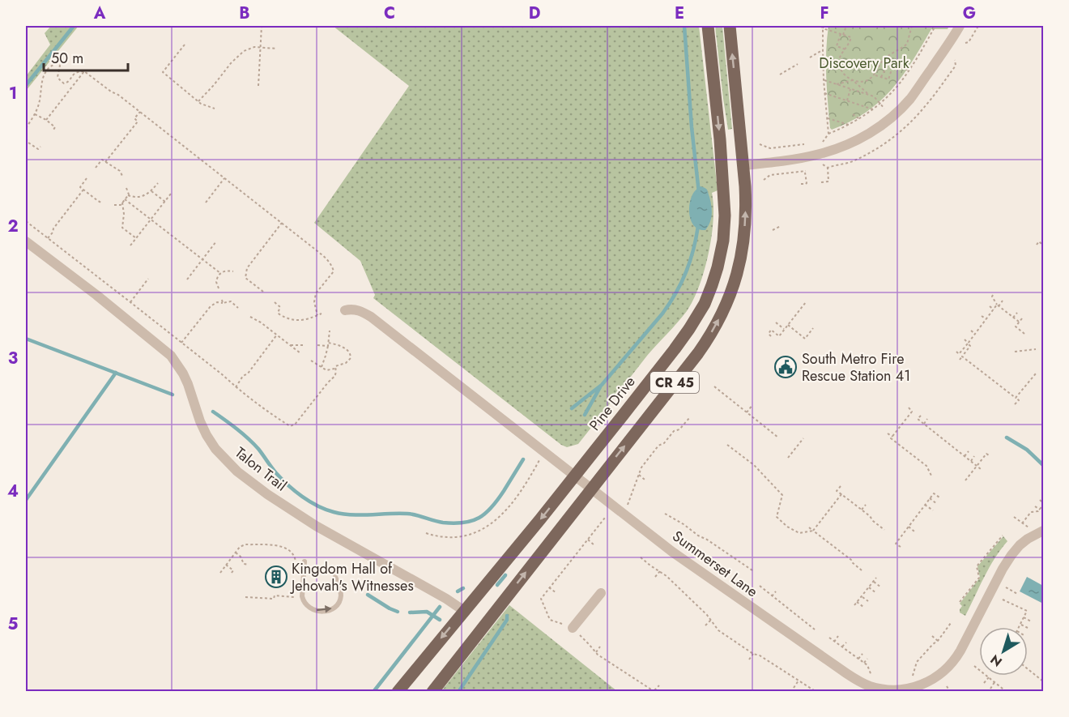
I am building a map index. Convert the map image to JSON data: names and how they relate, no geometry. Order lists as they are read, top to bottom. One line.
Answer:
{"streets":{"main road":["CR 45","Pine Drive"],"street":["Talon Trail","Summerset Lane"]},"crossings":[["CR 45","Summerset Lane"],["Pine Drive","Talon Trail"],["Pine Drive","Summerset Lane"]],"parks":["Discovery Park"],"places":{"public building":["South Metro Fire Rescue Station 41"],"building":["Kingdom Hall of Jehovah's Witnesses"]},"scale_bar":"50 m","north":"bottom left","grid":{"columns":["A","B","C","D","E","F","G"],"rows":["1","2","3","4","5"]}}
